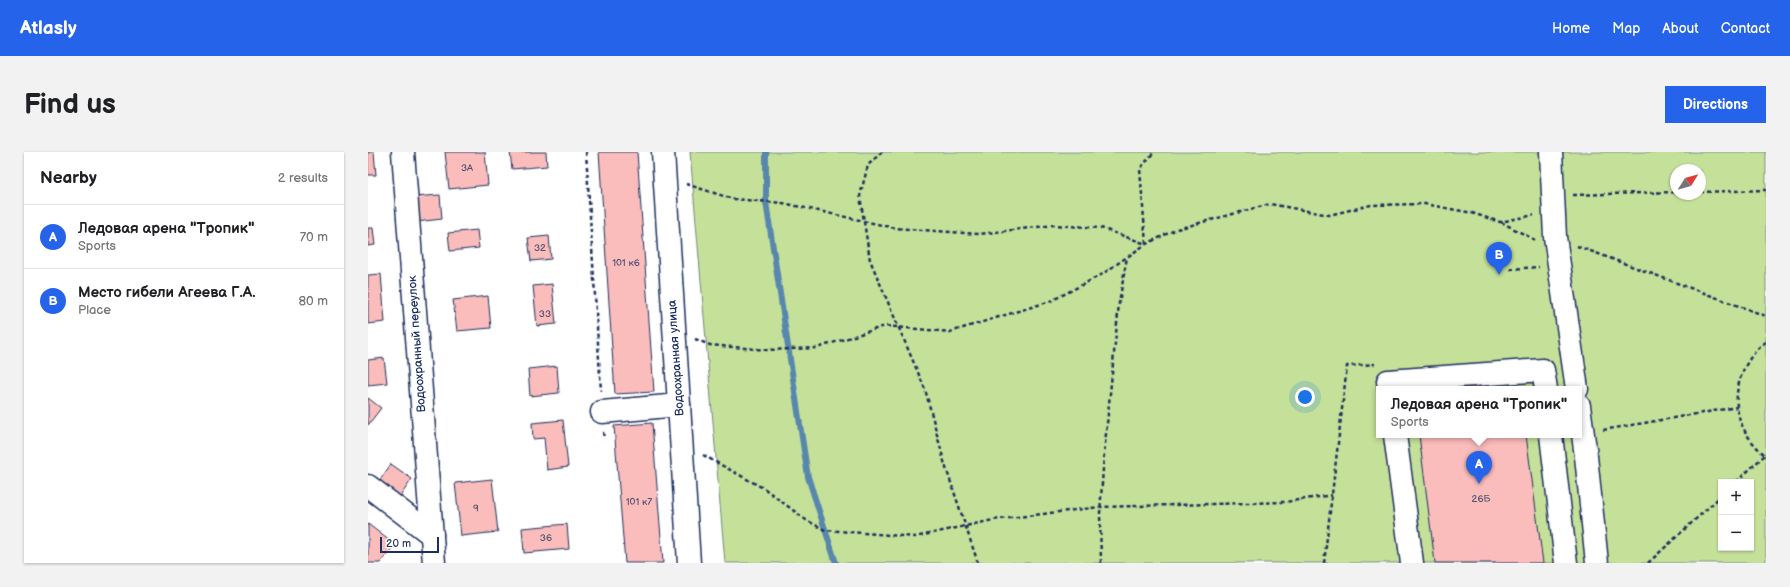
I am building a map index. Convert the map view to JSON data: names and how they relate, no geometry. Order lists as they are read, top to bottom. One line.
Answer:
{"streets":{"street":["Водоохранный переулок","Водоохранная улица"]},"house_numbers":["3А","32","101 к6","33","26Б","101 к7","9","36"],"scale_bar":"20 m","north":"top right","page":{"header":"Atlasly","nav":["Home","Map","About","Contact"],"buttons":"Directions","title":"Find us","heading":["Nearby","2 results"],"list":[{"mark":"A","name":"Ледовая арена \"Тропик\"","note":"Sports","value":"70 m"},{"mark":"B","name":"Место гибели Агеева Г.А.","note":"Place","value":"80 m"}],"pins":["B","A"],"popup":["Ледовая арена \"Тропик\"","Sports"],"map_buttons":["+","−"],"scale":"20 m"}}
